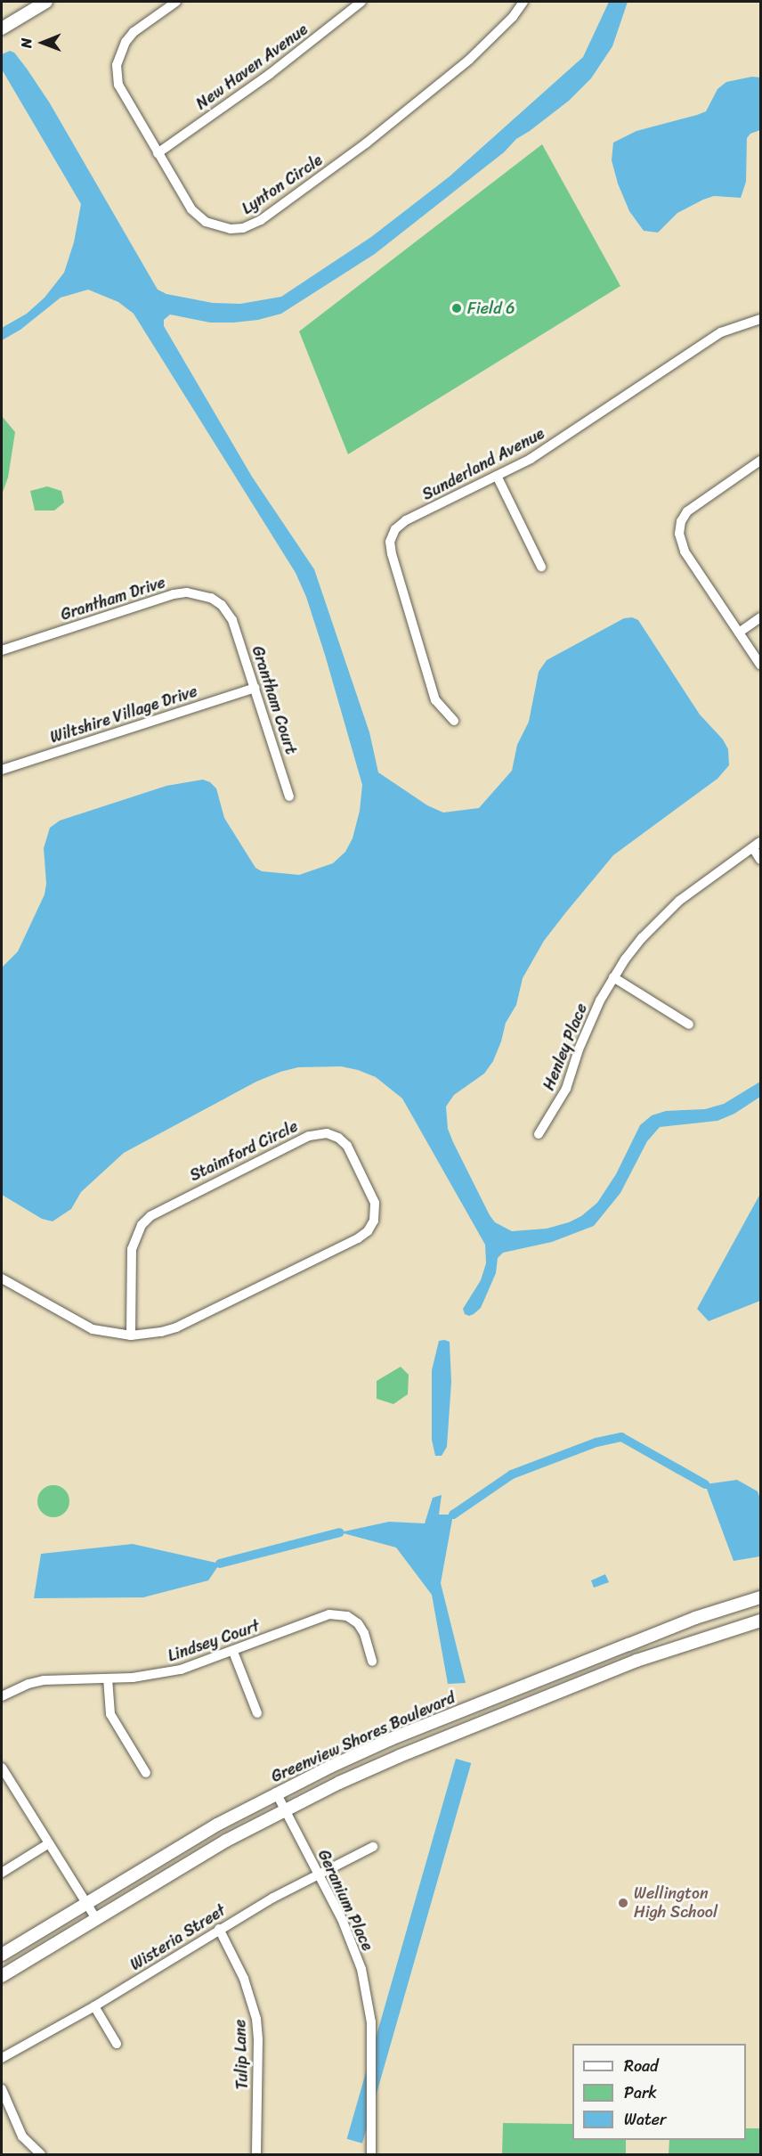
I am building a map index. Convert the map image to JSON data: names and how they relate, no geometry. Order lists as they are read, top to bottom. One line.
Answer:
{"streets":{"street":["New Haven Avenue","Lynton Circle","Sunderland Avenue","Grantham Drive","Grantham Court","Wiltshire Village Drive","Henley Place","Staimford Circle","Lindsey Court","Greenview Shores Boulevard","Geranium Place","Wisteria Street","Tulip Lane"]},"crossings":[["New Haven Avenue","Lynton Circle"],["Grantham Drive","Grantham Court"],["Grantham Court","Wiltshire Village Drive"],["Greenview Shores Boulevard","Geranium Place"],["Geranium Place","Wisteria Street"],["Wisteria Street","Tulip Lane"]],"places":["Field 6","Wellington High School"],"legend":["Road","Park","Water"],"north":"left"}
